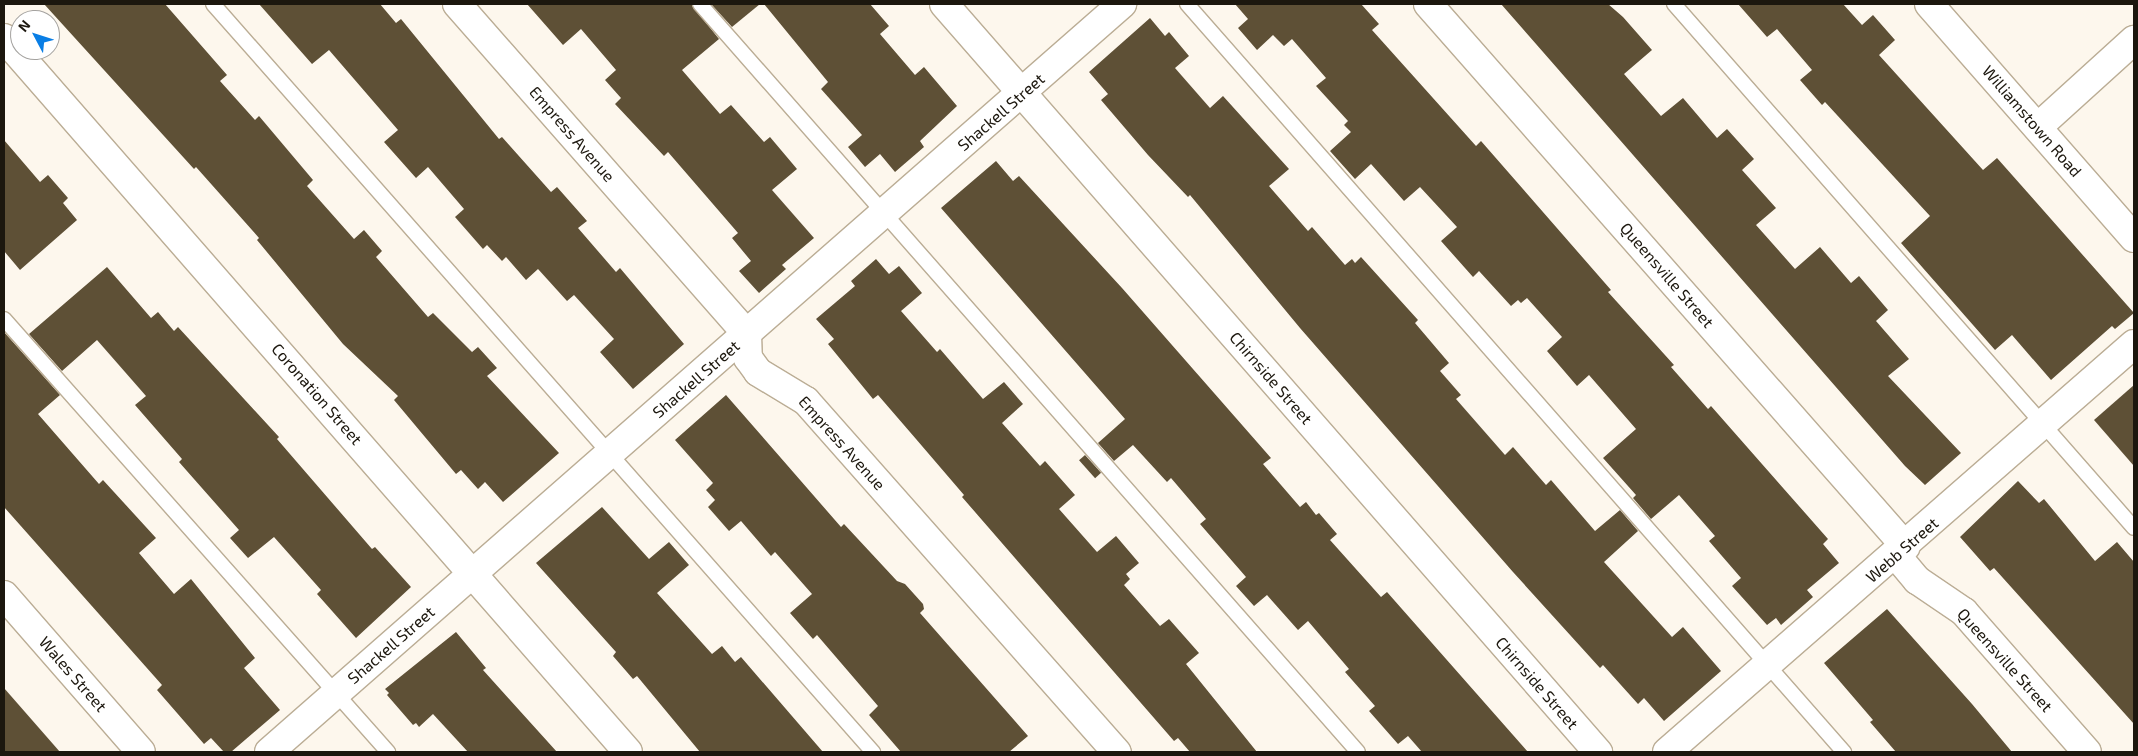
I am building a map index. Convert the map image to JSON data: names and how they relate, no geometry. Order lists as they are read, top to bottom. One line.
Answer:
{"streets":{"street":["Shackell Street","Williamstown Road","Empress Avenue","Queensville Street","Chirnside Street","Coronation Street","Webb Street","Wales Street"]},"crossings":[["Shackell Street","Empress Avenue"],["Shackell Street","Chirnside Street"],["Shackell Street","Coronation Street"],["Queensville Street","Webb Street"]],"north":"top left"}
